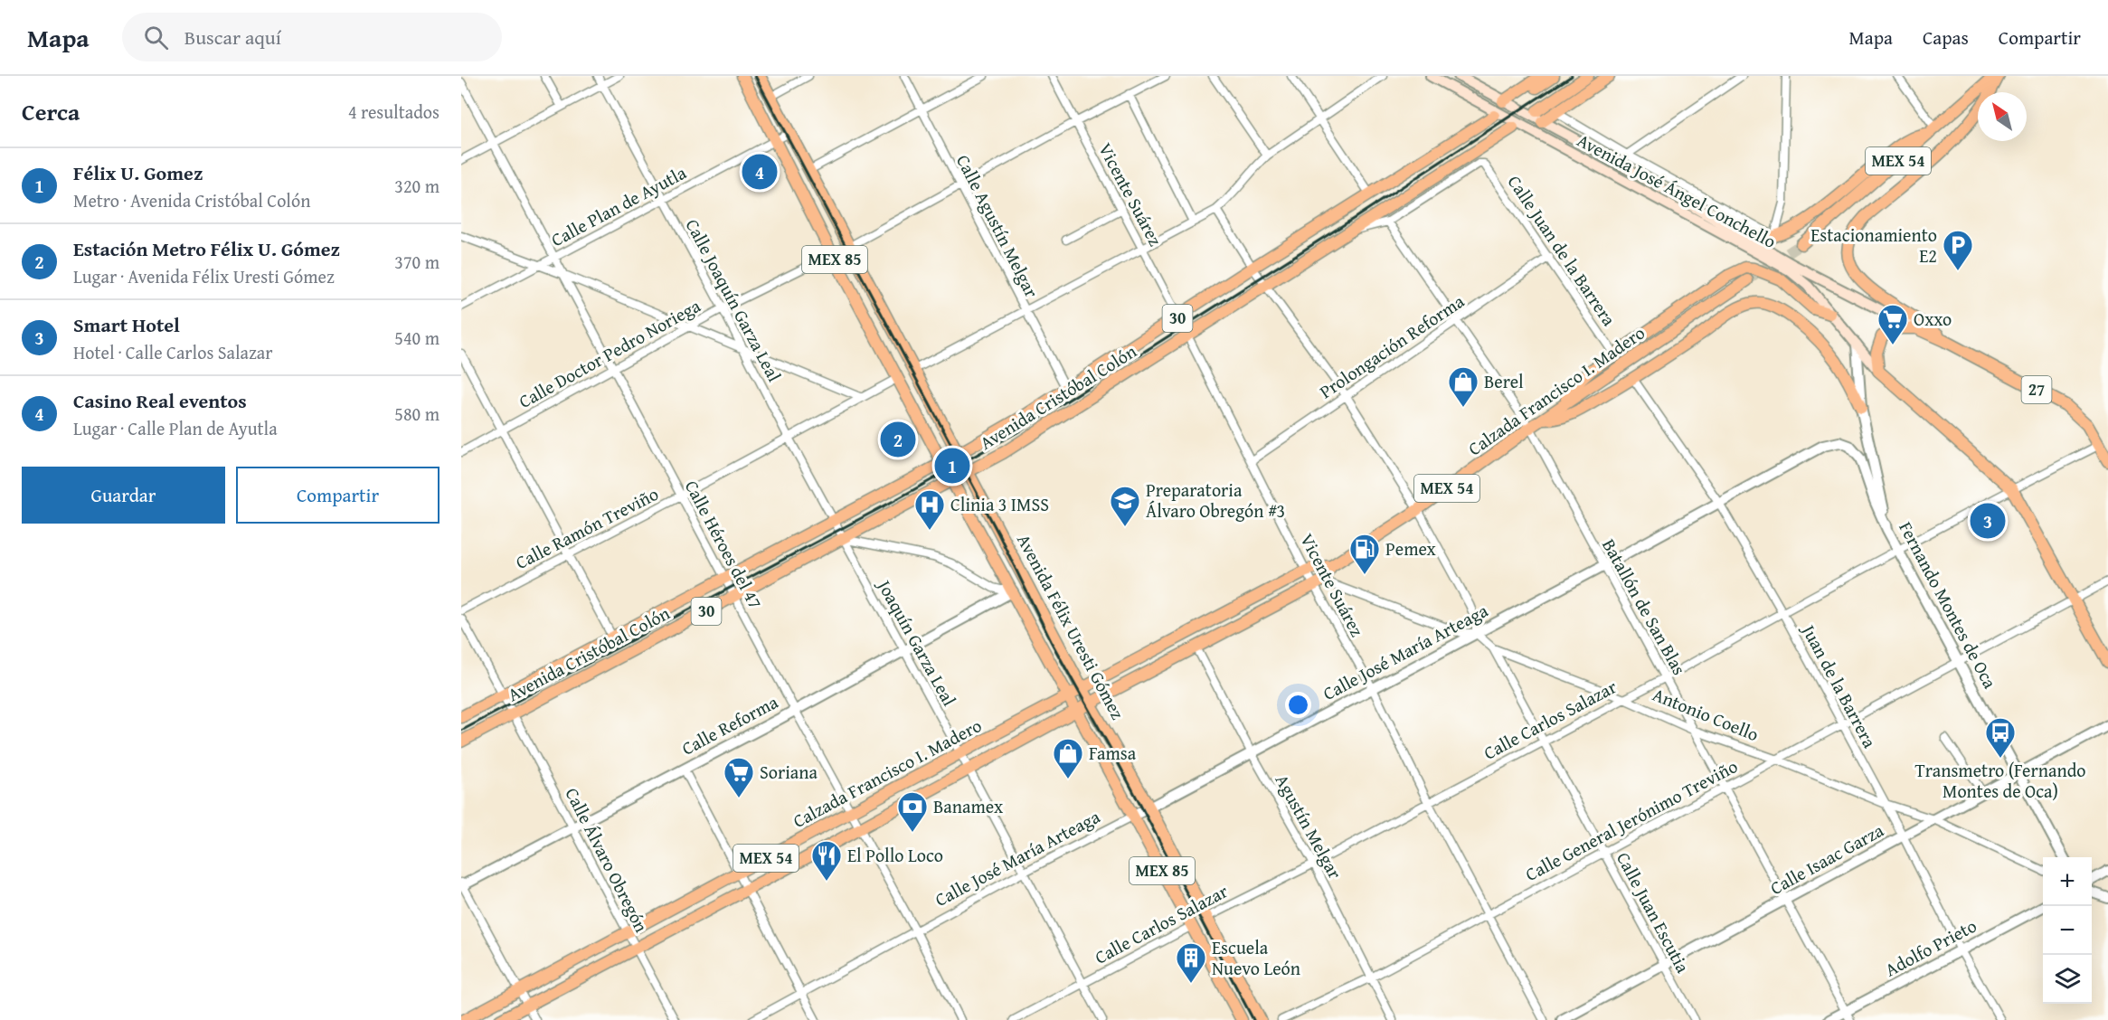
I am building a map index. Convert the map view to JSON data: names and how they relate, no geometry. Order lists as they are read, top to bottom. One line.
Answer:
{"streets":{"main road":["MEX 54","Avenida José Ángel Conchello","MEX 85","30","27","Calzada Francisco I. Madero","Avenida Cristóbal Colón","Avenida Félix Uresti Gómez"],"street":["Vicente Suárez","Calle Plan de Ayutla","Calle Agustín Melgar","Calle Juan de la Barrera","Calle Joaquín Garza Leal","Prolongación Reforma","Calle Doctor Pedro Noriega","Calle Ramón Treviño","Calle Héroes del 47","Fernando Montes de Oca","Batallón de San Blas","Joaquín Garza Leal","Calle José María Arteaga","Juan de la Barrera","Antonio Coello","Calle Carlos Salazar","Calle Reforma","Calle General Jerónimo Treviño","Agustín Melgar","Calle Isaac Garza","Calle Álvaro Obregón","Calle Juan Escutia","Adolfo Prieto"]},"crossings":[["Avenida José Ángel Conchello","27"],["Avenida José Ángel Conchello","Avenida Cristóbal Colón"],["Avenida José Ángel Conchello","Fernando Montes de Oca"],["Vicente Suárez","Prolongación Reforma"],["Vicente Suárez","Calzada Francisco I. Madero"],["Vicente Suárez","Avenida Cristóbal Colón"],["Vicente Suárez","Calle José María Arteaga"],["Vicente Suárez","Calle Carlos Salazar"],["Vicente Suárez","Calle General Jerónimo Treviño"],["Calle Plan de Ayutla","Calle Joaquín Garza Leal"],["Calle Plan de Ayutla","Calle Héroes del 47"],["Calle Plan de Ayutla","Avenida Félix Uresti Gómez"],["Calle Agustín Melgar","Avenida Cristóbal Colón"],["Calle Juan de la Barrera","Prolongación Reforma"],["Calle Juan de la Barrera","Batallón de San Blas"],["Calle Joaquín Garza Leal","Calle Doctor Pedro Noriega"],["Calle Joaquín Garza Leal","Avenida Cristóbal Colón"],["Calle Joaquín Garza Leal","Calle Ramón Treviño"],["Calle Joaquín Garza Leal","Joaquín Garza Leal"],["Prolongación Reforma","Batallón de San Blas"],["Calle Doctor Pedro Noriega","Calle Héroes del 47"],["Calle Doctor Pedro Noriega","Avenida Félix Uresti Gómez"],["27","Calle Carlos Salazar"],["Calzada Francisco I. Madero","Calle Héroes del 47"],["Calzada Francisco I. Madero","Batallón de San Blas"],["Calzada Francisco I. Madero","Avenida Félix Uresti Gómez"],["Calzada Francisco I. Madero","Joaquín Garza Leal"],["Calzada Francisco I. Madero","Agustín Melgar"],["Calzada Francisco I. Madero","Calle Álvaro Obregón"],["Avenida Cristóbal Colón","Calle Héroes del 47"],["Avenida Cristóbal Colón","Avenida Félix Uresti Gómez"],["Avenida Cristóbal Colón","Joaquín Garza Leal"],["Avenida Cristóbal Colón","Calle Álvaro Obregón"],["Calle Ramón Treviño","Calle Héroes del 47"],["Calle Ramón Treviño","Avenida Félix Uresti Gómez"],["Calle Héroes del 47","Calle José María Arteaga"],["Calle Héroes del 47","Calle Reforma"],["Fernando Montes de Oca","Calle José María Arteaga"],["Fernando Montes de Oca","Calle Carlos Salazar"],["Fernando Montes de Oca","Calle General Jerónimo Treviño"],["Fernando Montes de Oca","Calle Isaac Garza"],["Batallón de San Blas","Calle José María Arteaga"],["Batallón de San Blas","Antonio Coello"],["Batallón de San Blas","Calle Carlos Salazar"],["Batallón de San Blas","Calle General Jerónimo Treviño"],["Batallón de San Blas","Calle Isaac Garza"],["Batallón de San Blas","Adolfo Prieto"],["Avenida Félix Uresti Gómez","Calle José María Arteaga"],["Avenida Félix Uresti Gómez","Calle Carlos Salazar"],["Avenida Félix Uresti Gómez","Calle Reforma"],["Joaquín Garza Leal","Calle José María Arteaga"],["Joaquín Garza Leal","Calle Carlos Salazar"],["Joaquín Garza Leal","Calle Reforma"],["Calle José María Arteaga","Juan de la Barrera"],["Calle José María Arteaga","Antonio Coello"],["Calle José María Arteaga","Agustín Melgar"],["Juan de la Barrera","Antonio Coello"],["Juan de la Barrera","Calle Carlos Salazar"],["Juan de la Barrera","Calle General Jerónimo Treviño"],["Juan de la Barrera","Calle Isaac Garza"],["Juan de la Barrera","Adolfo Prieto"],["Antonio Coello","Calle Carlos Salazar"],["Antonio Coello","Calle General Jerónimo Treviño"],["Antonio Coello","Calle Isaac Garza"],["Antonio Coello","Calle Juan Escutia"],["Calle Carlos Salazar","Agustín Melgar"],["Calle Carlos Salazar","Calle Juan Escutia"],["Calle Reforma","Calle Álvaro Obregón"],["Calle General Jerónimo Treviño","Agustín Melgar"],["Calle General Jerónimo Treviño","Calle Juan Escutia"],["Calle Isaac Garza","Calle Juan Escutia"]],"places":{"parking":["Estacionamiento E2"],"supermarket":["Oxxo","Soriana"],"shop":["Berel","Famsa"],"school or university":["Preparatoria Álvaro Obregón #3"],"hospital":["Clinia 3 IMSS"],"fuel station":["Pemex"],"bus stop":["Transmetro (Fernando Montes de Oca)"],"bank":["Banamex"],"restaurant":["El Pollo Loco"],"building":["Escuela Nuevo León"]},"north":"top left","page":{"header":"Mapa","search":"Buscar aquí","nav":["Mapa","Capas","Compartir"],"heading":["Cerca","4 resultados"],"list":[{"mark":"1","name":"Félix U. Gomez","note":"Metro · Avenida Cristóbal Colón","value":"320 m"},{"mark":"2","name":"Estación Metro Félix U. Gómez","note":"Lugar · Avenida Félix Uresti Gómez","value":"370 m"},{"mark":"3","name":"Smart Hotel","note":"Hotel · Calle Carlos Salazar","value":"540 m"},{"mark":"4","name":"Casino Real eventos","note":"Lugar · Calle Plan de Ayutla","value":"580 m"}],"pins":["4","2","1","3"],"buttons":["Guardar","Compartir"],"map_buttons":["+","−"]}}
